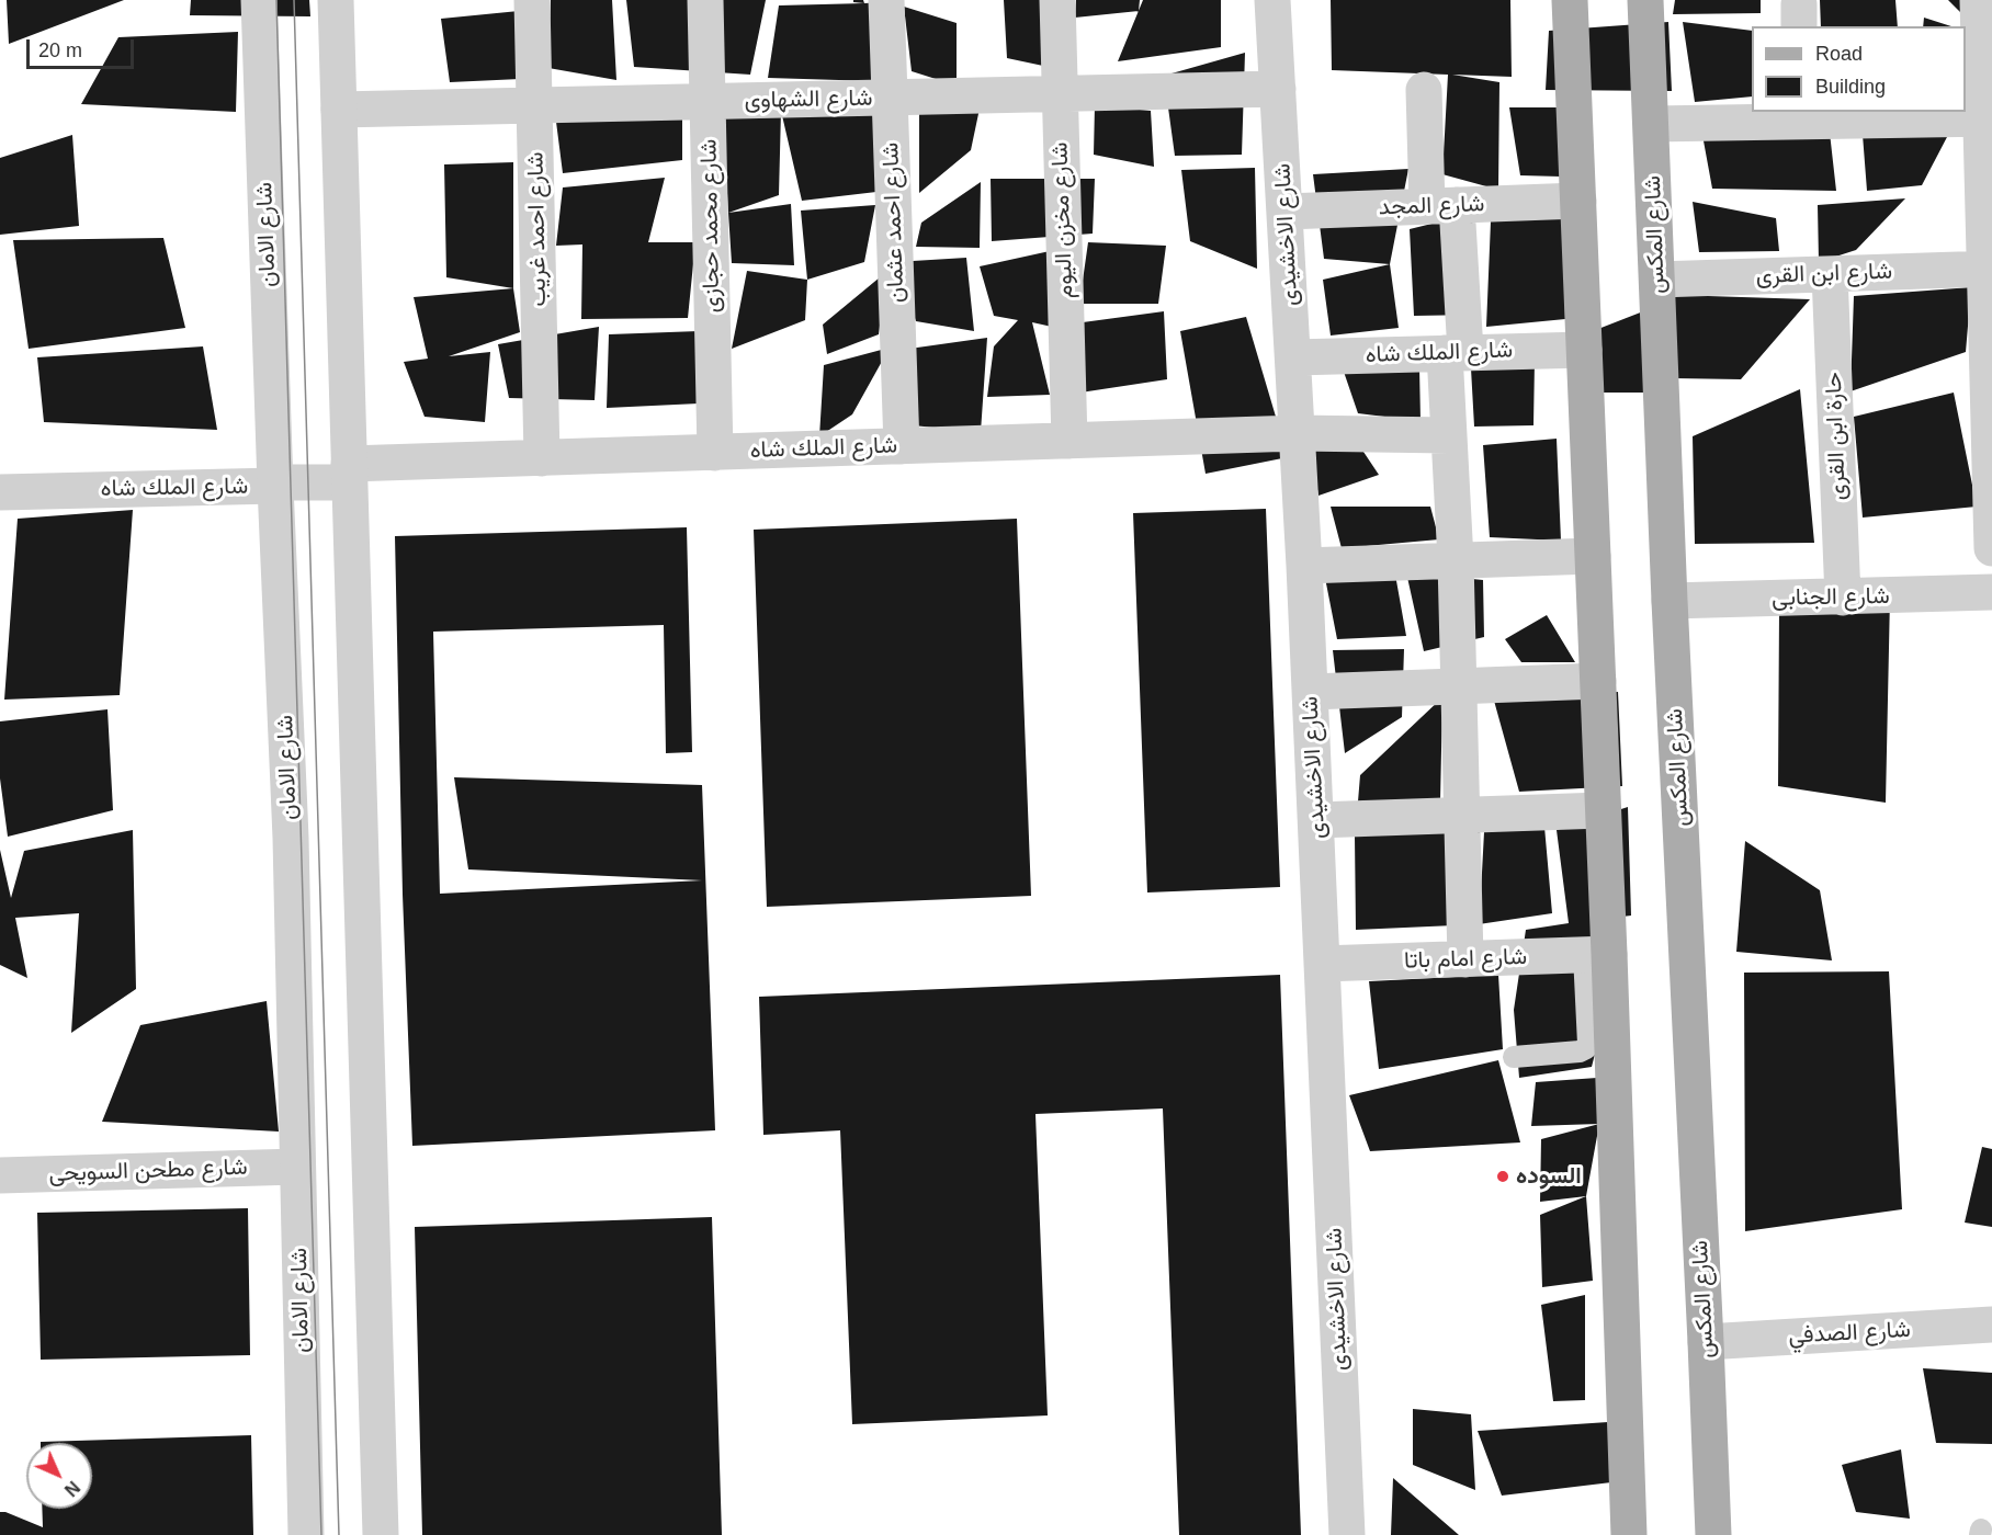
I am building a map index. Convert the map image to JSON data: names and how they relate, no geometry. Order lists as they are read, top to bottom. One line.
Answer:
{"streets":{"main road":["شارع المكس"],"street":["شارع الشهاوى","شارع المجد","شارع مخزن اليوم","شارع احمد عثمان","شارع محمد حجازى","شارع احمد غريب","شارع الامان","شارع الاخشيدى","شارع ابن القرى","شارع الملك شاه","حارة ابن القرى","شارع الجنابى","شارع امام باتا","شارع مطحن السويحى","شارع الصدفي"]},"crossings":[["شارع الشهاوى","شارع مخزن اليوم"],["شارع الشهاوى","شارع احمد عثمان"],["شارع الشهاوى","شارع محمد حجازى"],["شارع الشهاوى","شارع احمد غريب"],["شارع الشهاوى","شارع الاخشيدى"],["شارع المجد","شارع الاخشيدى"],["شارع مخزن اليوم","شارع الملك شاه"],["شارع احمد عثمان","شارع الملك شاه"],["شارع محمد حجازى","شارع الملك شاه"],["شارع احمد غريب","شارع الملك شاه"],["شارع الامان","شارع الملك شاه"],["شارع الامان","شارع مطحن السويحى"],["شارع الاخشيدى","شارع الملك شاه"],["شارع الاخشيدى","شارع امام باتا"],["شارع المكس","شارع ابن القرى"],["شارع المكس","شارع الجنابى"],["شارع المكس","شارع الصدفي"],["شارع ابن القرى","حارة ابن القرى"],["حارة ابن القرى","شارع الجنابى"]],"places":["السوده"],"legend":["Road","Building"],"scale_bar":"20 m","north":"bottom right"}
